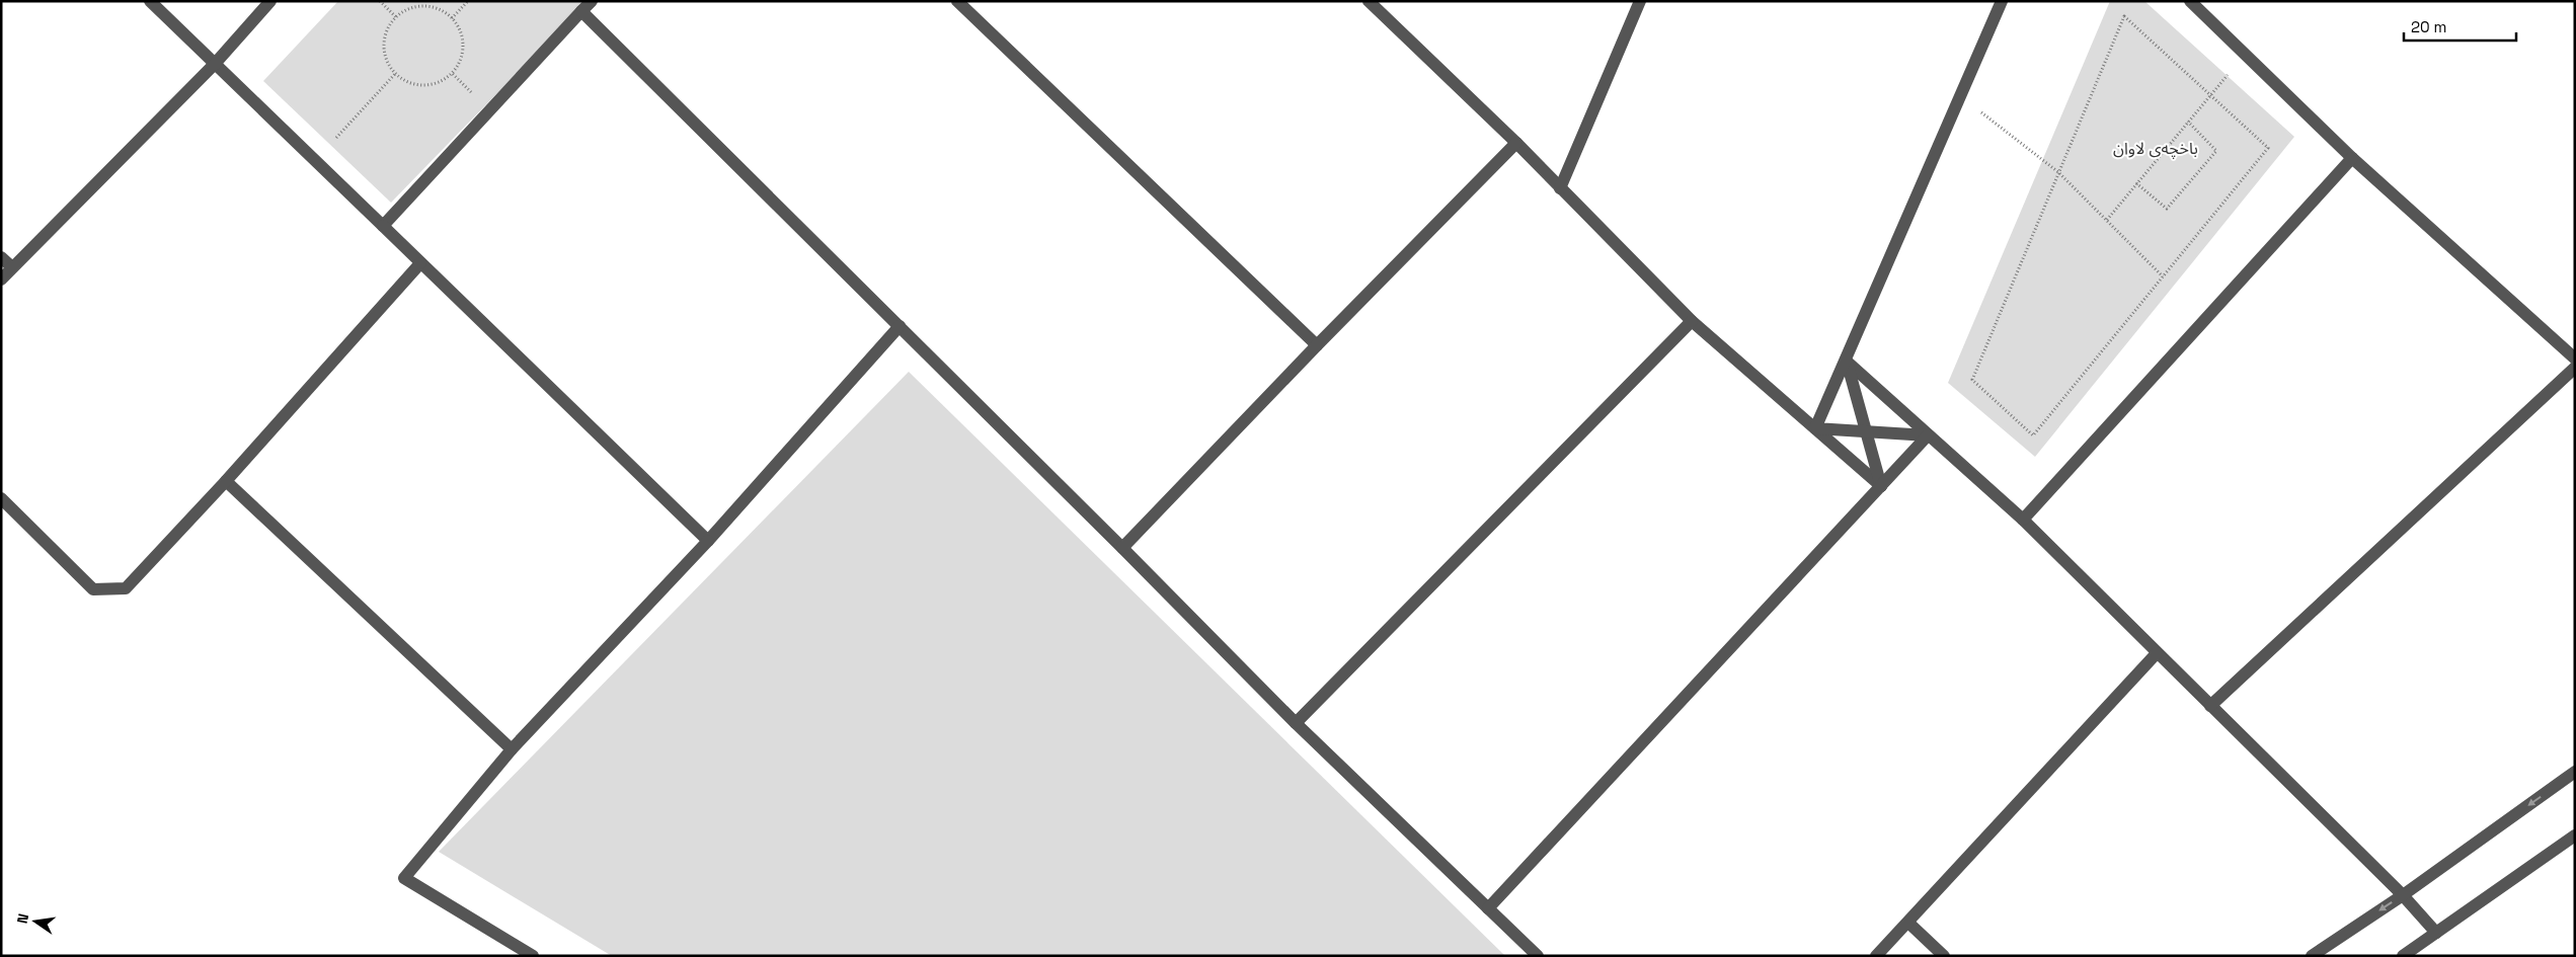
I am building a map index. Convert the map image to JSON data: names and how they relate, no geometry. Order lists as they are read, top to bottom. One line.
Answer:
{"parks":["باخچەی لاوان"],"scale_bar":"20 m","north":"left"}
